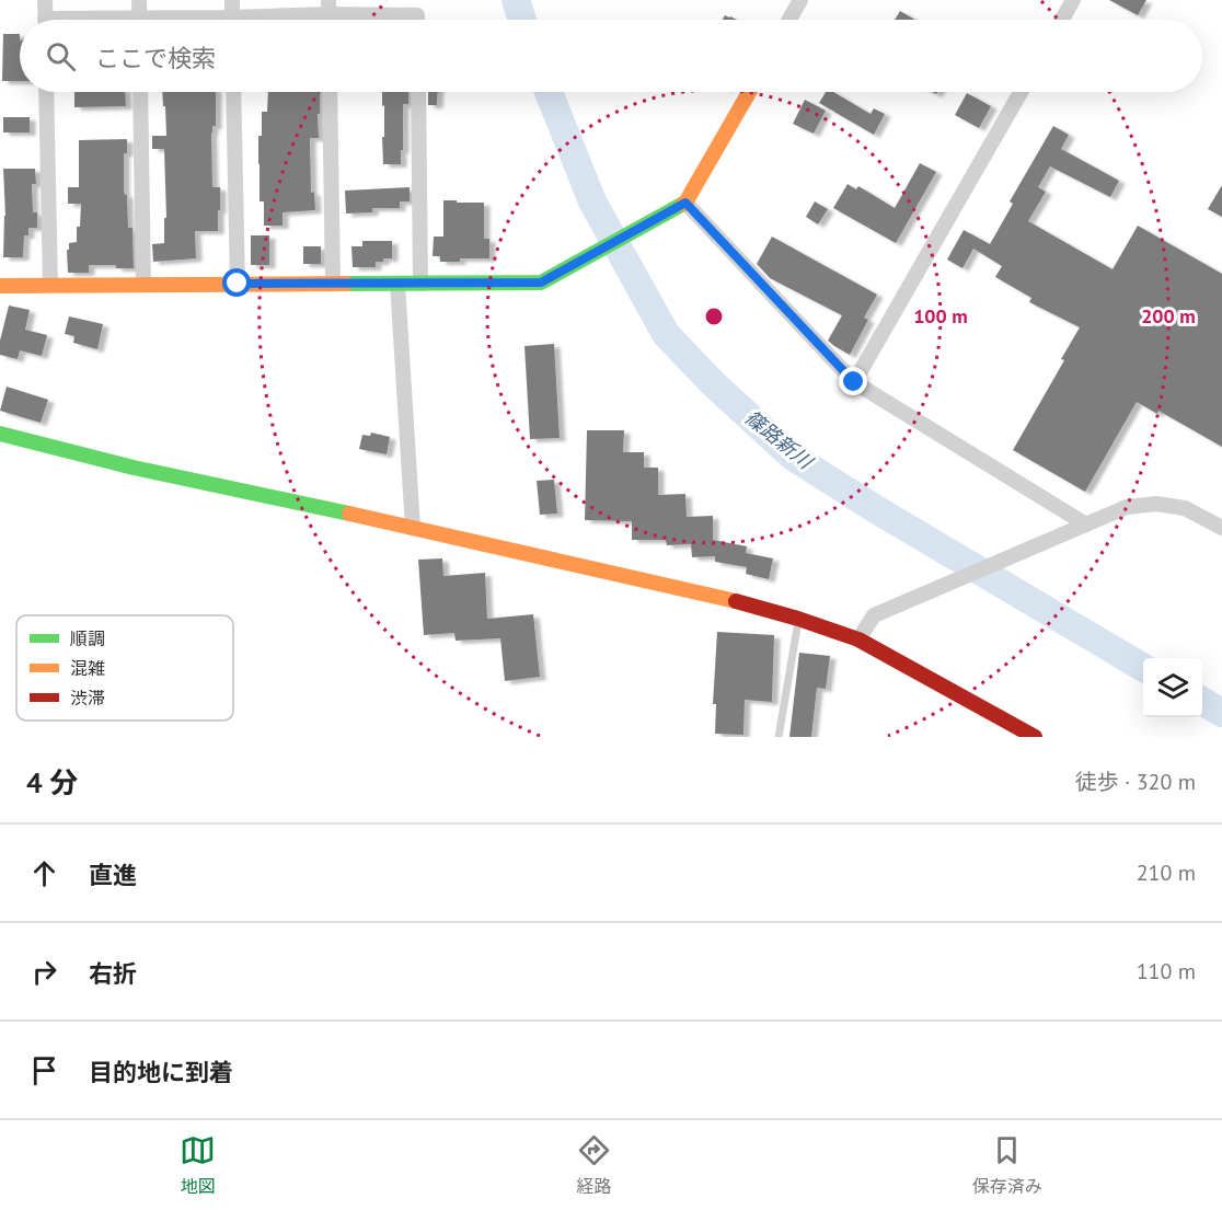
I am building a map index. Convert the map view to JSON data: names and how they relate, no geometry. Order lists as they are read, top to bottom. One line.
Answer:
{"water":["篠路新川"],"legend":["順調","混雑","渋滞"],"page":{"search":"ここで検索","heading":["4 分","徒歩 · 320 m"],"list":[["直進","210 m"],["右折","110 m"],"目的地に到着"],"nav":["地図","経路","保存済み"]},"rings":["100 m","200 m"]}
